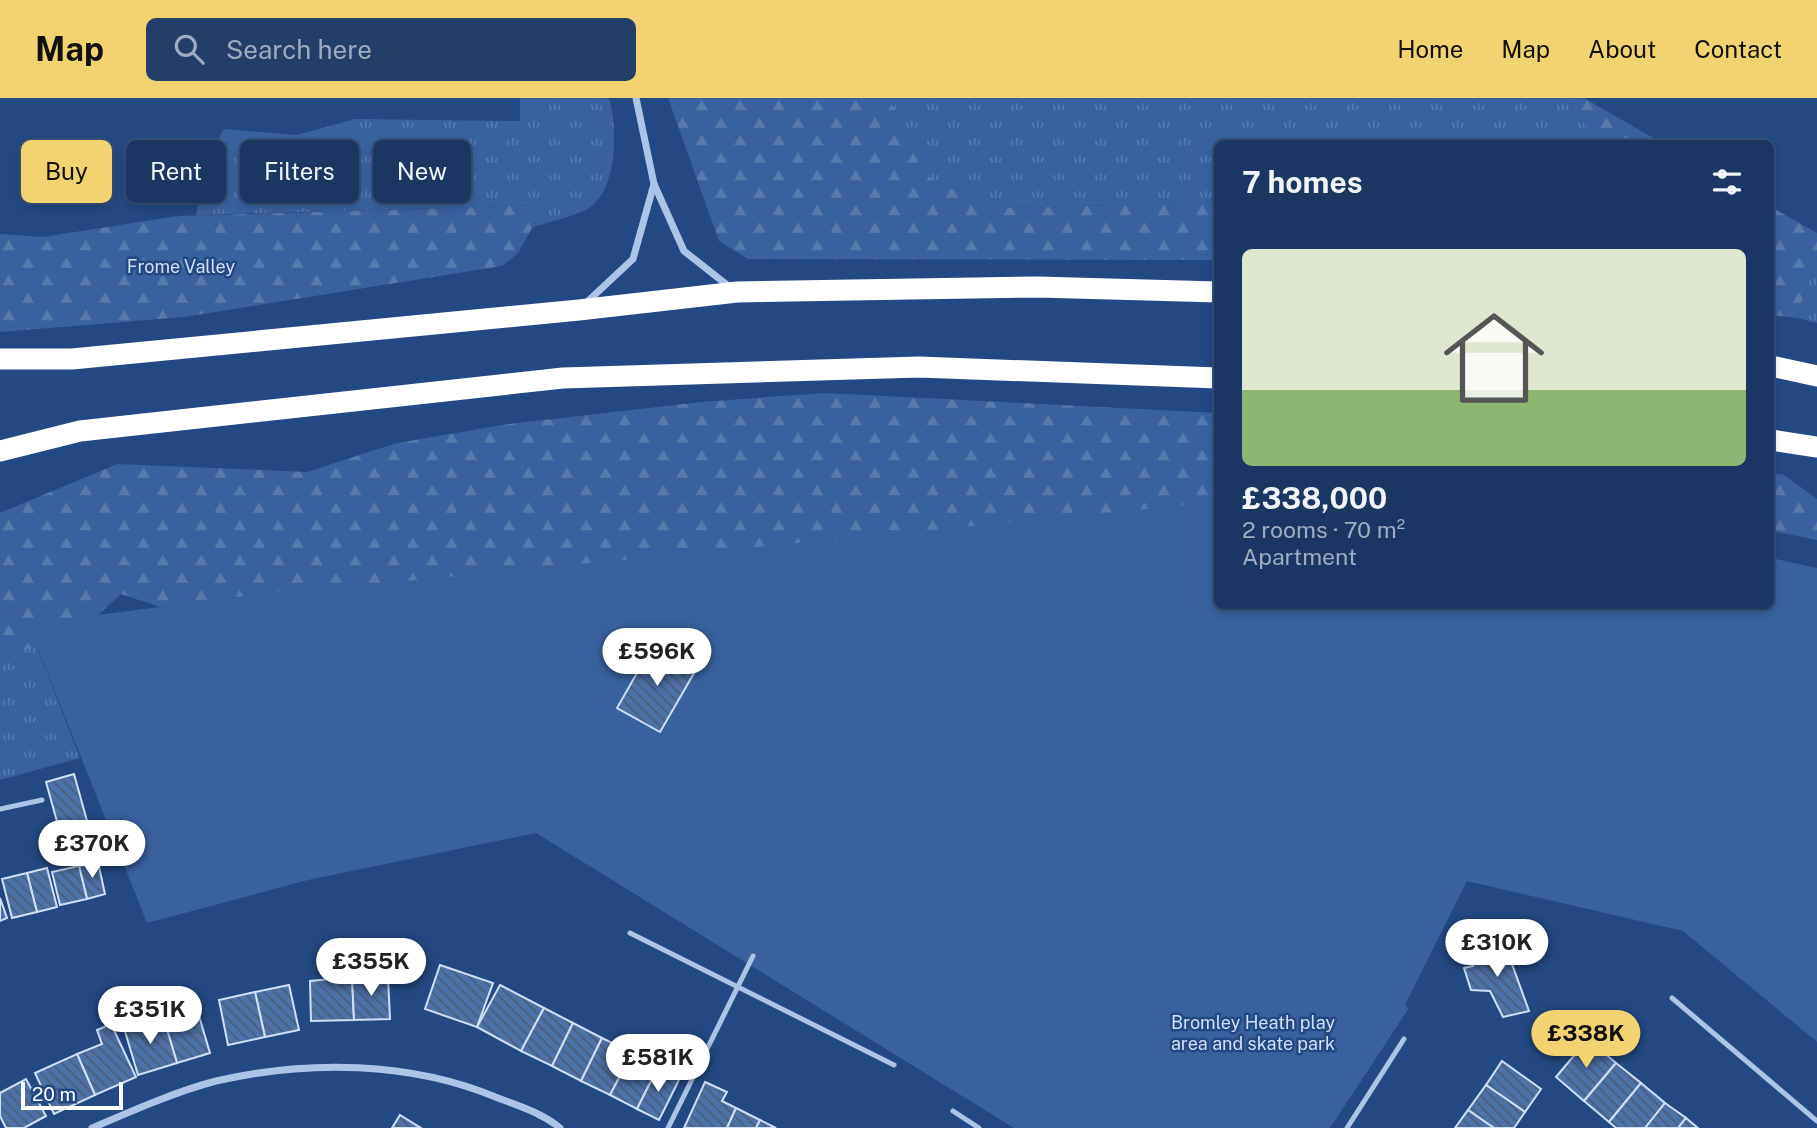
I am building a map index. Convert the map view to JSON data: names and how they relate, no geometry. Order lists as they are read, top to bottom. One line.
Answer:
{"parks":["Frome Valley","Bromley Heath play area and skate park"],"scale_bar":"20 m","page":{"header":"Map","search":"Search here","nav":["Home","Map","About","Contact"],"chip":["Buy","Rent","Filters","New"],"heading":"7 homes","list":[{"name":"£338,000","note":"2 rooms · 70 m² · Apartment"}],"price":["£596K","£370K","£310K","£355K","£351K","£338K","£581K"],"scale":"20 m"}}
